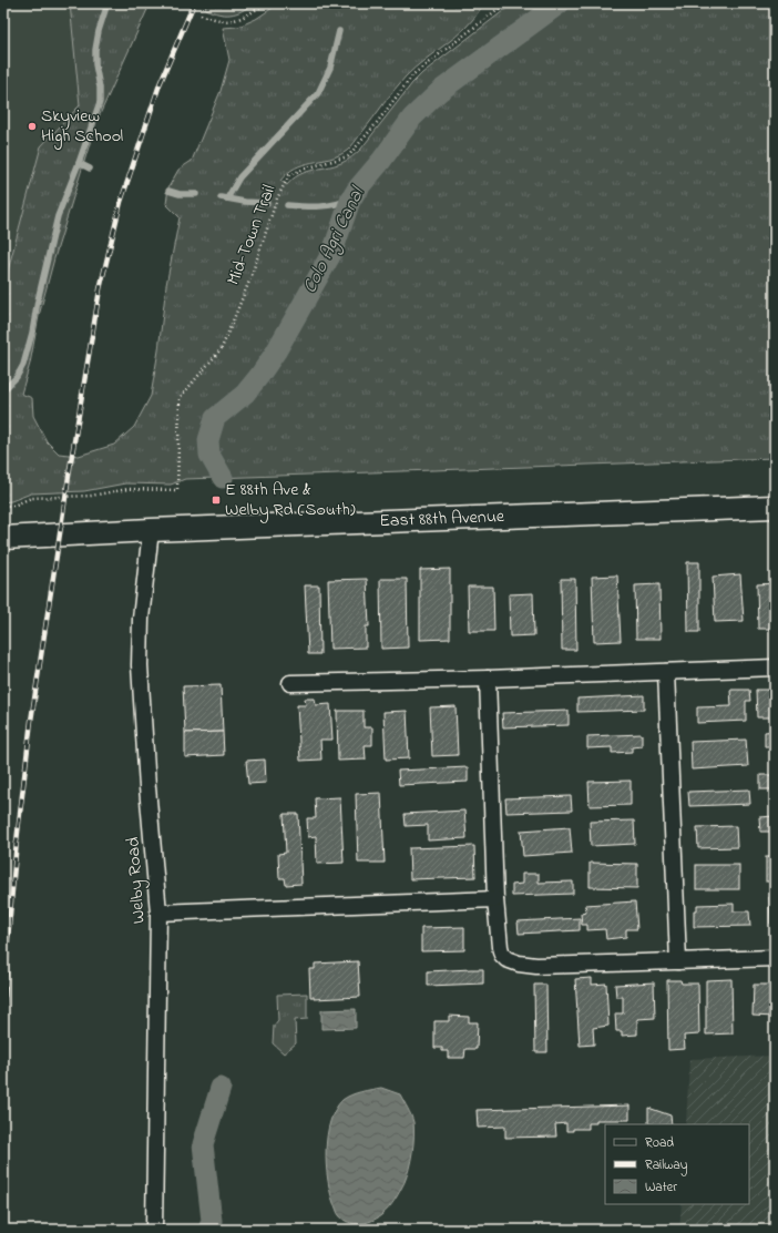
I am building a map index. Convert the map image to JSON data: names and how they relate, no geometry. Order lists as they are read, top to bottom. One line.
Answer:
{"streets":{"main road":["East 88th Avenue"],"street":["Welby Road"],"path":["Mid-Town Trail"]},"crossings":[["East 88th Avenue","Welby Road"]],"water":["Colo Agri Canal"],"places":{"other":["Skyview High School"],"transit":["E 88th Ave & Welby Rd (South)"]},"legend":["Road","Railway","Water"]}
